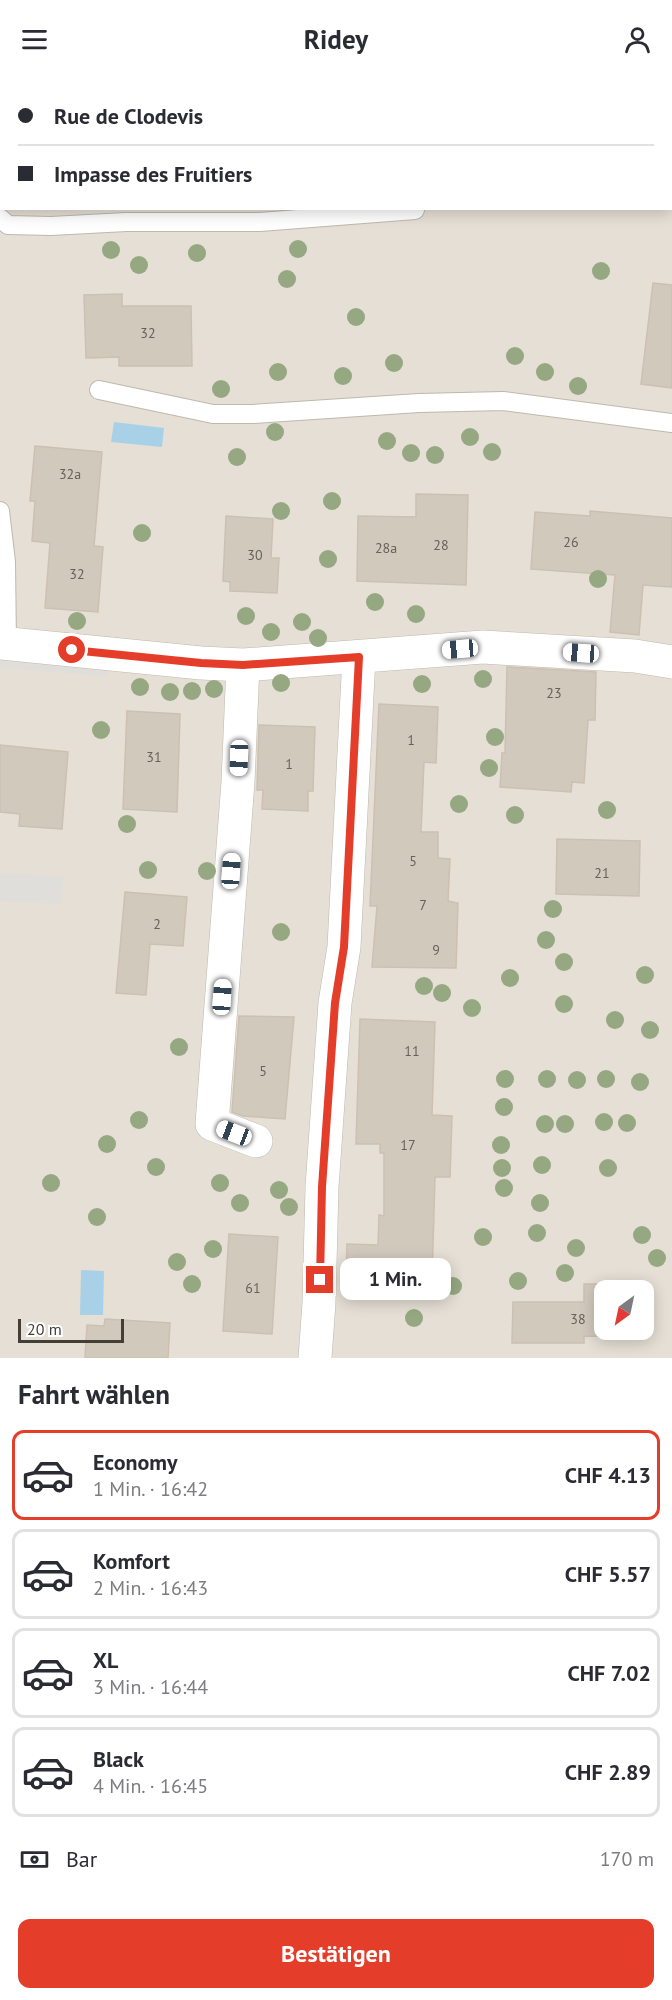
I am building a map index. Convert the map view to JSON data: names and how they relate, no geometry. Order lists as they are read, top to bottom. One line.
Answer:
{"house_numbers":["32","32a","26","28","28a","30","32","23","1","31","1","5","21","7","2","9","11","5","17","61","38"],"scale_bar":"20 m","north":"bottom left","page":{"header":"Ridey","banner":["Rue de Clodevis","Impasse des Fruitiers"],"bubble":"1 Min.","scale":"20 m","heading":"Fahrt wählen","list":[{"name":"Economy","note":"1 Min. · 16:42","value":"CHF 4.13"},{"name":"Komfort","note":"2 Min. · 16:43","value":"CHF 5.57"},{"name":"XL","note":"3 Min. · 16:44","value":"CHF 7.02"},{"name":"Black","note":"4 Min. · 16:45","value":"CHF 2.89"}],"pay":["Bar","170 m"],"buttons":"Bestätigen"}}
